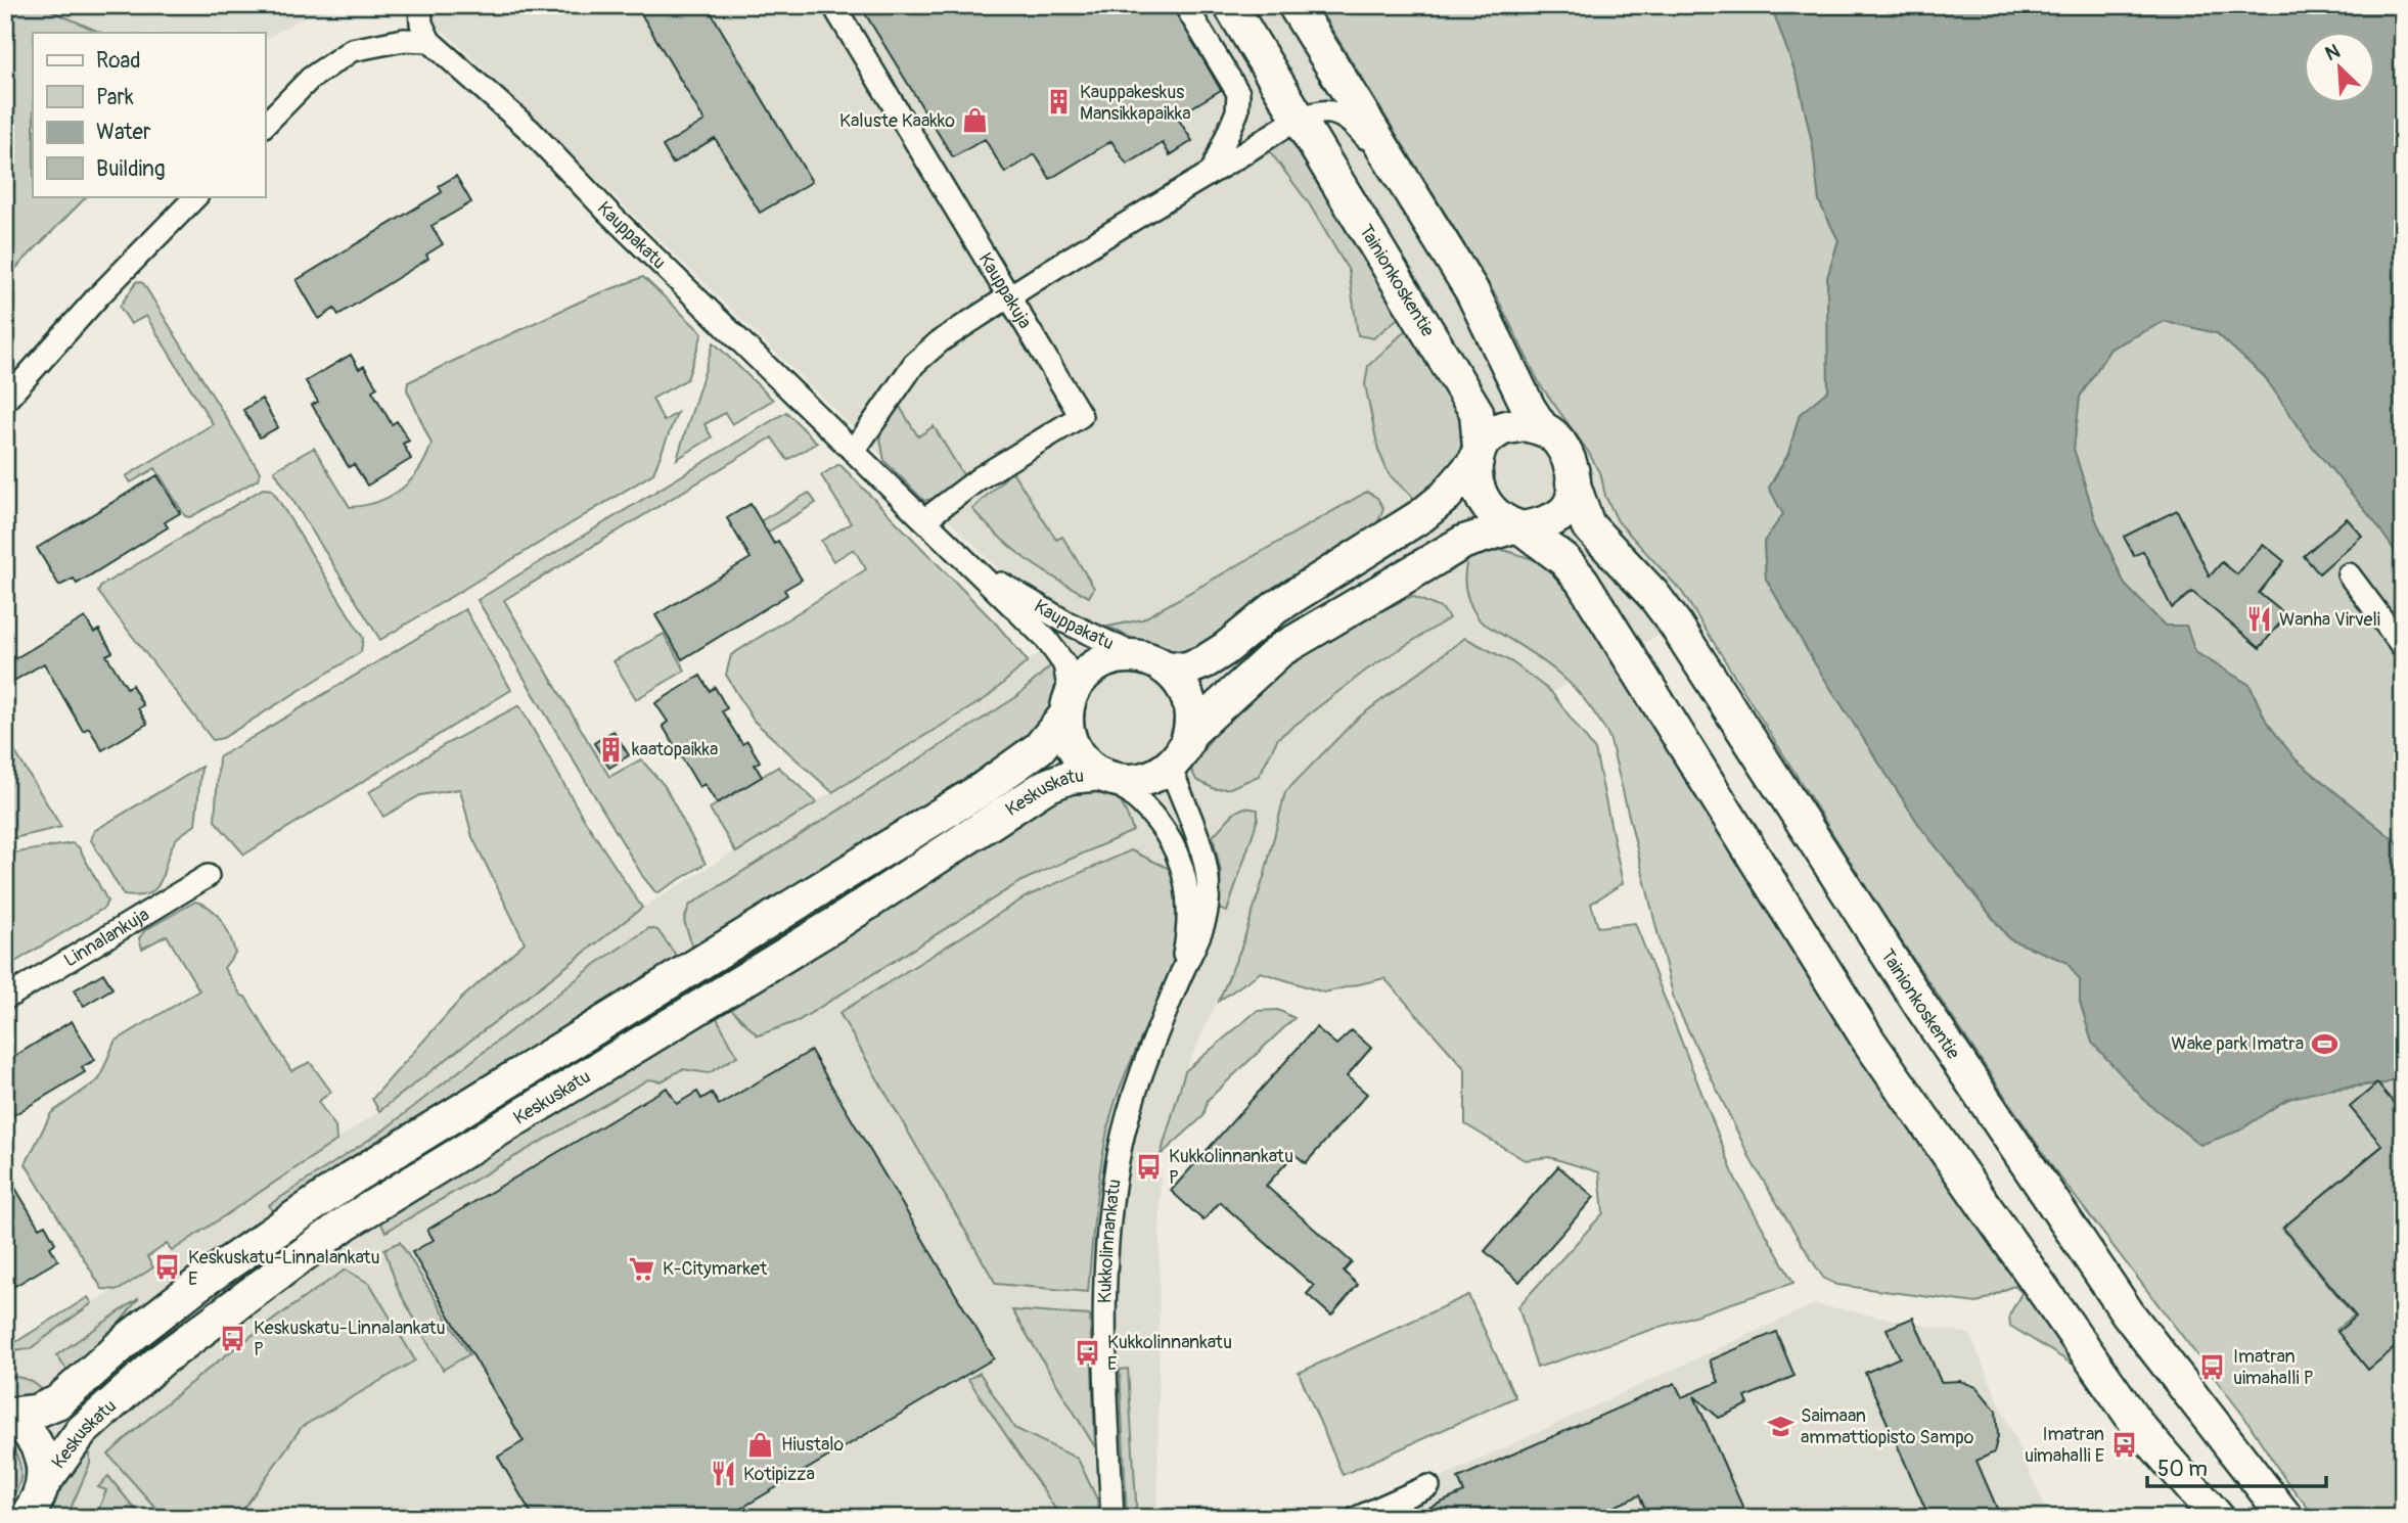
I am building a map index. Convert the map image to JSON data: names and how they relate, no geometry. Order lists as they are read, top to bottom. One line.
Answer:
{"streets":{"main road":["Tainionkoskentie","Keskuskatu"],"street":["Kauppakatu","Kauppakuja","Linnalankuja","Kukkolinnankatu"]},"crossings":[["Kauppakatu","Kauppakuja"],["Kauppakatu","Keskuskatu"],["Kauppakatu","Kukkolinnankatu"],["Keskuskatu","Kukkolinnankatu"]],"places":{"building":["Kauppakeskus Mansikkapaikka","kaatopaikka"],"shop":["Kaluste Kaakko","Hiustalo"],"restaurant":["Wanha Virveli","Kotipizza"],"sports":["Wake park Imatra"],"bus stop":["Kukkolinnankatu P","Keskuskatu-Linnalankatu E","Keskuskatu-Linnalankatu P","Kukkolinnankatu E","Imatran uimahalli P","Imatran uimahalli E"],"supermarket":["K-Citymarket"],"school or university":["Saimaan ammattiopisto Sampo"]},"legend":["Road","Park","Water","Building"],"scale_bar":"50 m","north":"top left"}
